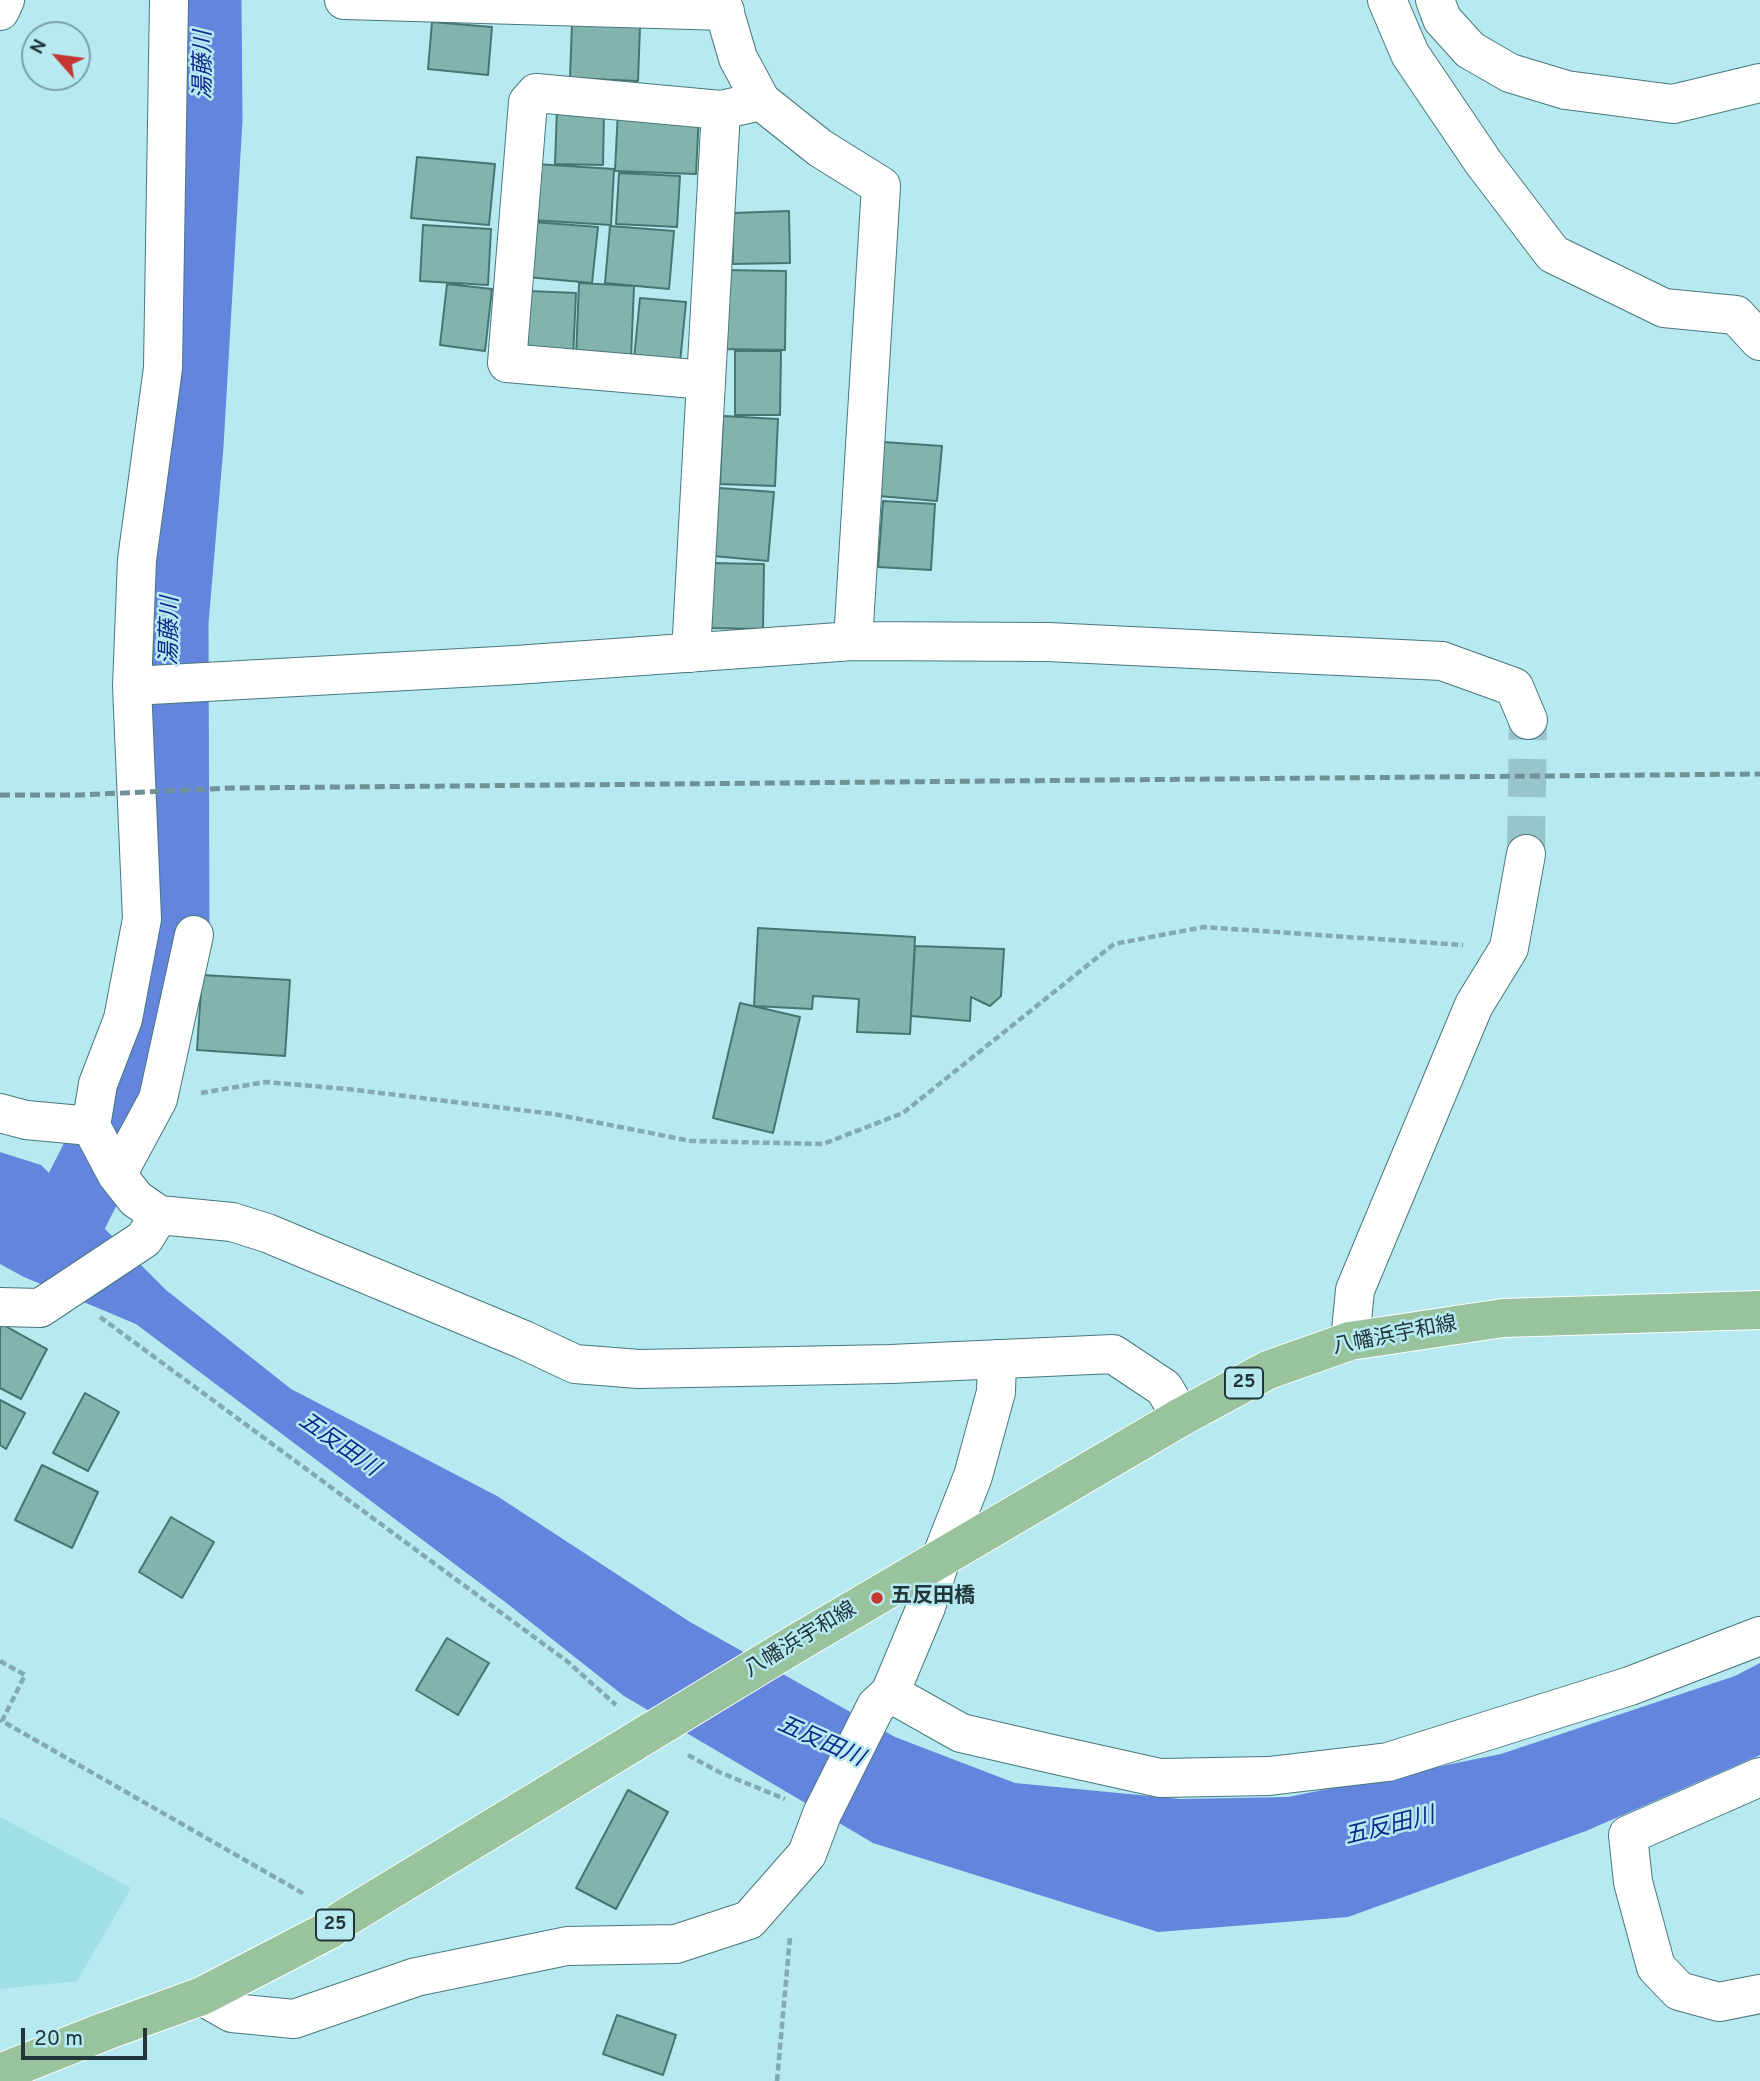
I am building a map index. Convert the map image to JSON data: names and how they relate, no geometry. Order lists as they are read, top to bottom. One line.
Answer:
{"streets":{"main road":["八幡浜宇和線","25"]},"water":["湯藤川","五反田川"],"places":["五反田橋"],"scale_bar":"20 m","north":"top left"}
